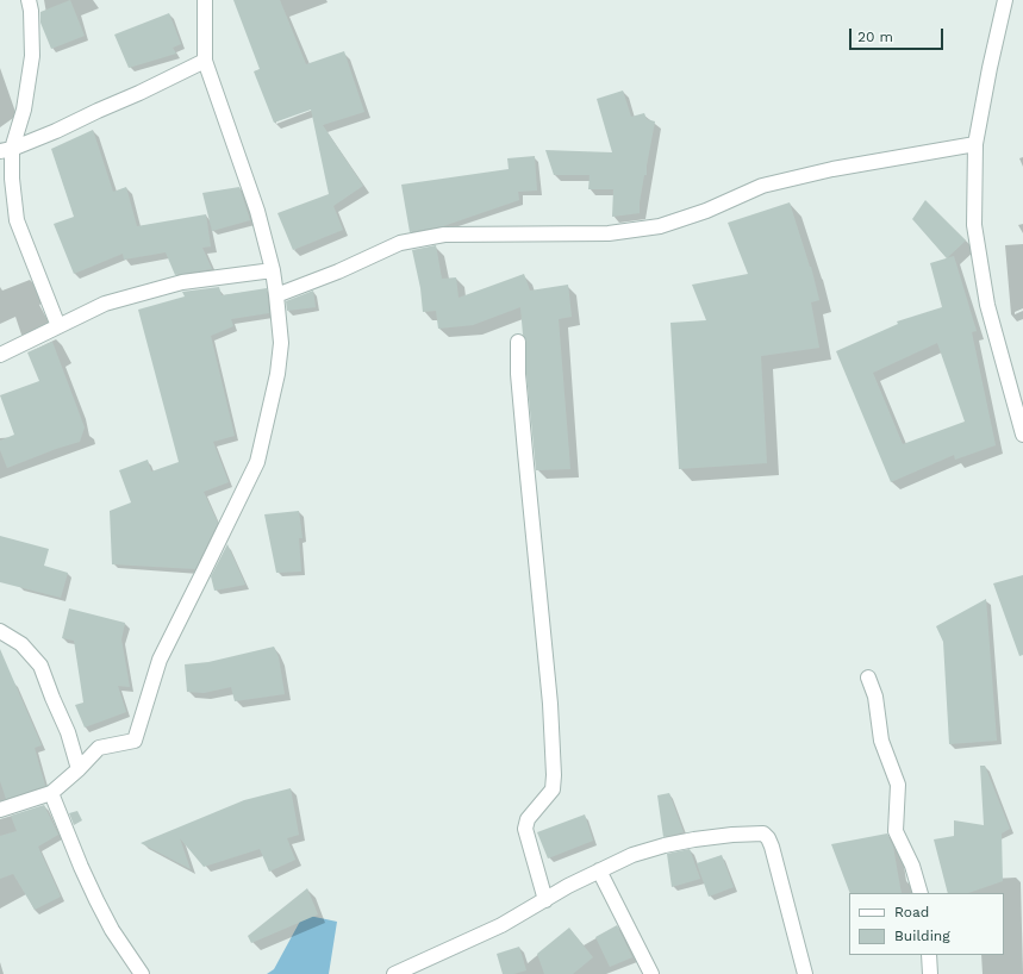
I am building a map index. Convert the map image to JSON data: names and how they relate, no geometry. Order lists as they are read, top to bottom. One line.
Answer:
{"legend":["Road","Building"],"scale_bar":"20 m"}
